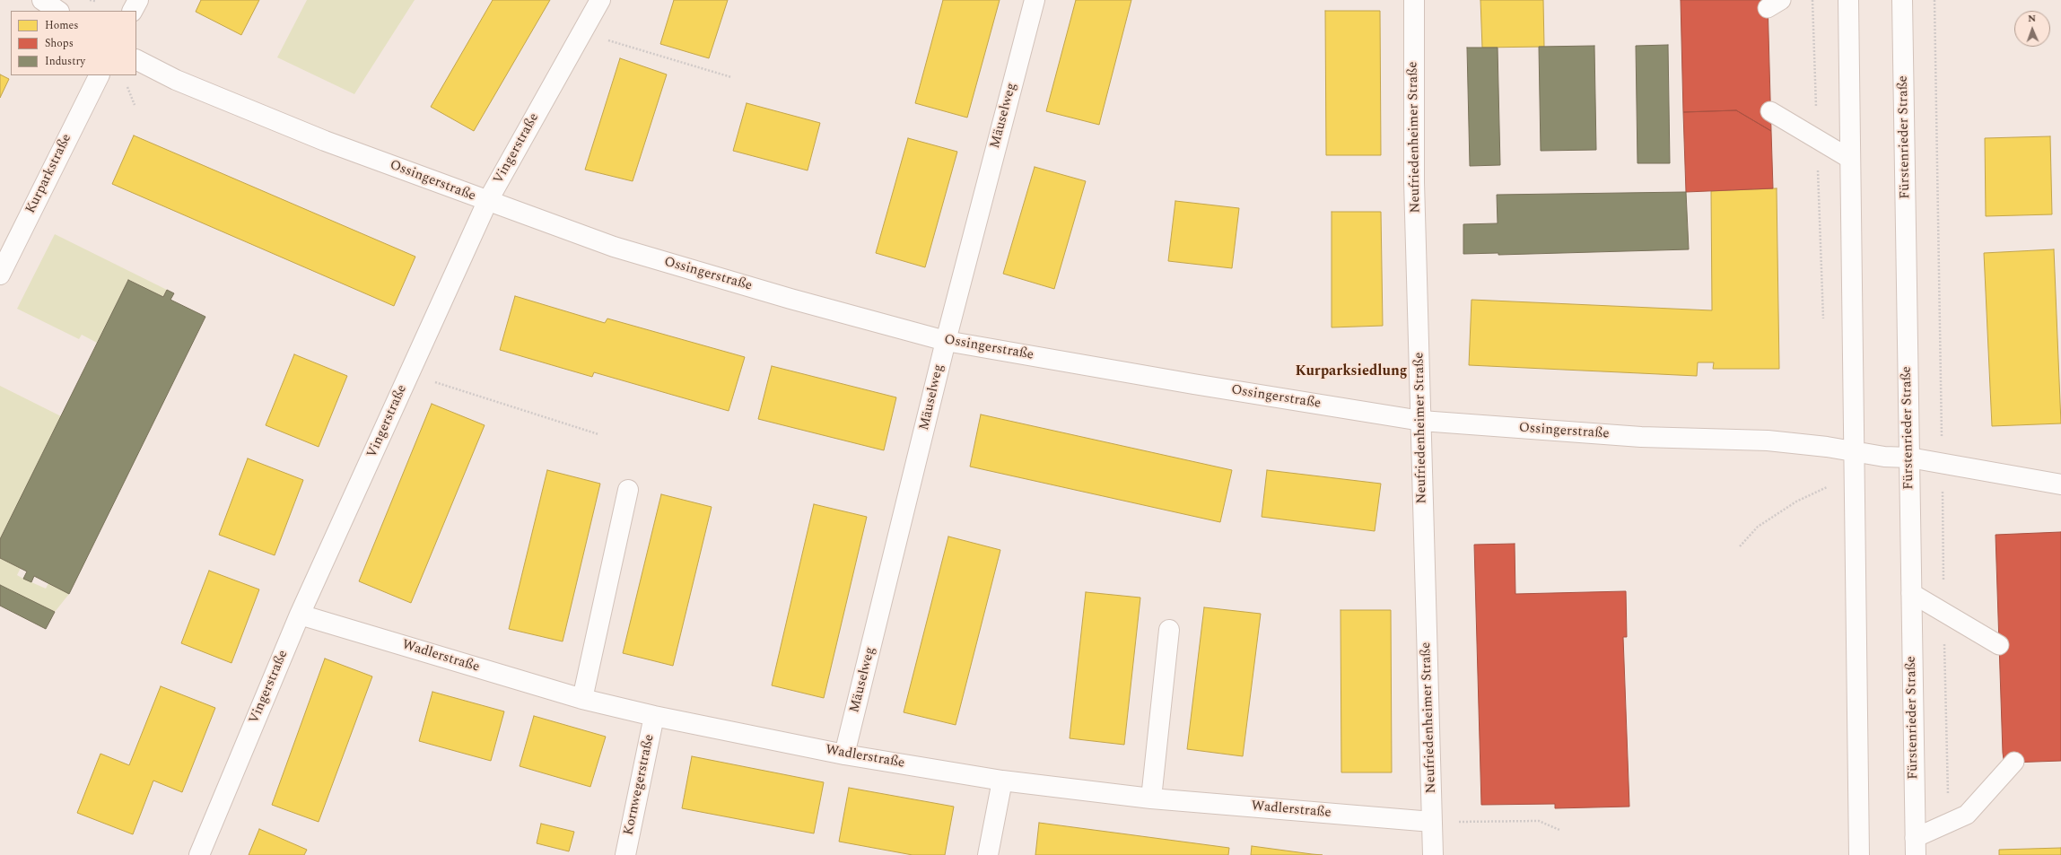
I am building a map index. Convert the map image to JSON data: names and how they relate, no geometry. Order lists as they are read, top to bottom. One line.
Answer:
{"streets":{"street":["Mäuselweg","Neufriedenheimer Straße","Fürstenrieder Straße","Vingerstraße","Kurparkstraße","Ossingerstraße","Wadlerstraße","Kornwegerstraße"]},"crossings":[["Mäuselweg","Ossingerstraße"],["Mäuselweg","Wadlerstraße"],["Neufriedenheimer Straße","Ossingerstraße"],["Neufriedenheimer Straße","Wadlerstraße"],["Fürstenrieder Straße","Ossingerstraße"],["Vingerstraße","Ossingerstraße"],["Vingerstraße","Wadlerstraße"],["Wadlerstraße","Kornwegerstraße"]],"districts":["Kurparksiedlung"],"legend":["Homes","Shops","Industry"],"north":"top"}
